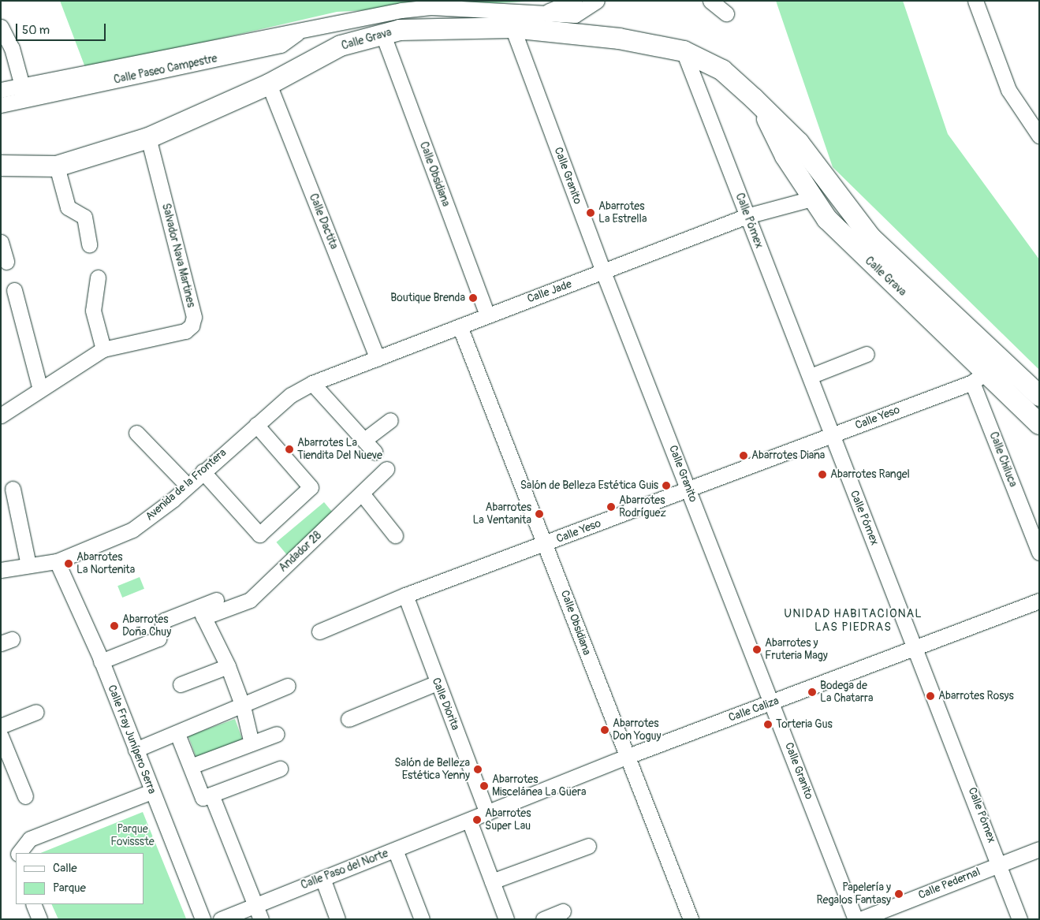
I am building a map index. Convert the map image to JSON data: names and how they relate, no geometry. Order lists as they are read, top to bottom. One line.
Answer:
{"streets":{"main road":["Calle Grava"],"street":["Calle Paseo Campestre","Calle Obsidiana","Calle Granito","Calle Pómex","Calle Dactita","Salvador Nava Martines","Calle Jade","Calle Yeso","Calle Chiluca","Avenida de la Frontera","Andador 28","Calle Diorita","Calle Caliza","Calle Fray Junípero Serra","Calle Paso del Norte","Calle Pedernal"]},"crossings":[["Calle Grava","Calle Obsidiana"],["Calle Grava","Calle Granito"],["Calle Grava","Calle Pómex"],["Calle Grava","Calle Dactita"],["Calle Grava","Salvador Nava Martines"],["Calle Grava","Calle Jade"],["Calle Grava","Calle Yeso"],["Calle Grava","Calle Chiluca"],["Calle Obsidiana","Calle Jade"],["Calle Obsidiana","Calle Yeso"],["Calle Obsidiana","Calle Caliza"],["Calle Granito","Calle Jade"],["Calle Granito","Calle Yeso"],["Calle Granito","Calle Caliza"],["Calle Pómex","Calle Jade"],["Calle Pómex","Calle Yeso"],["Calle Pómex","Calle Caliza"],["Calle Pómex","Calle Pedernal"],["Calle Dactita","Calle Jade"],["Calle Jade","Avenida de la Frontera"],["Calle Yeso","Calle Chiluca"],["Calle Yeso","Calle Diorita"],["Avenida de la Frontera","Calle Fray Junípero Serra"],["Andador 28","Calle Fray Junípero Serra"],["Calle Diorita","Calle Caliza"],["Calle Caliza","Calle Paso del Norte"]],"districts":["UNIDAD HABITACIONAL LAS PIEDRAS"],"parks":["Parque Fovissste"],"places":["Abarrotes La Estrella","Boutique Brenda","Abarrotes La Tiendita Del Nueve","Abarrotes Diana","Abarrotes Rangel","Salón de Belleza Estética Guis","Abarrotes Rodríguez","Abarrotes La Ventanita","Abarrotes La Nortenita","Abarrotes Doña Chuy","Abarrotes y Fruteria Magy","Bodega de La Chatarra","Abarrotes Rosys","Torteria Gus","Abarrotes Don Yoguy","Salón de Belleza Estética Yenny","Abarrotes Miscelánea La Güera","Abarrotes Super Lau","Papelería y Regalos Fantasy"],"legend":["Calle","Parque"],"scale_bar":"50 m"}
